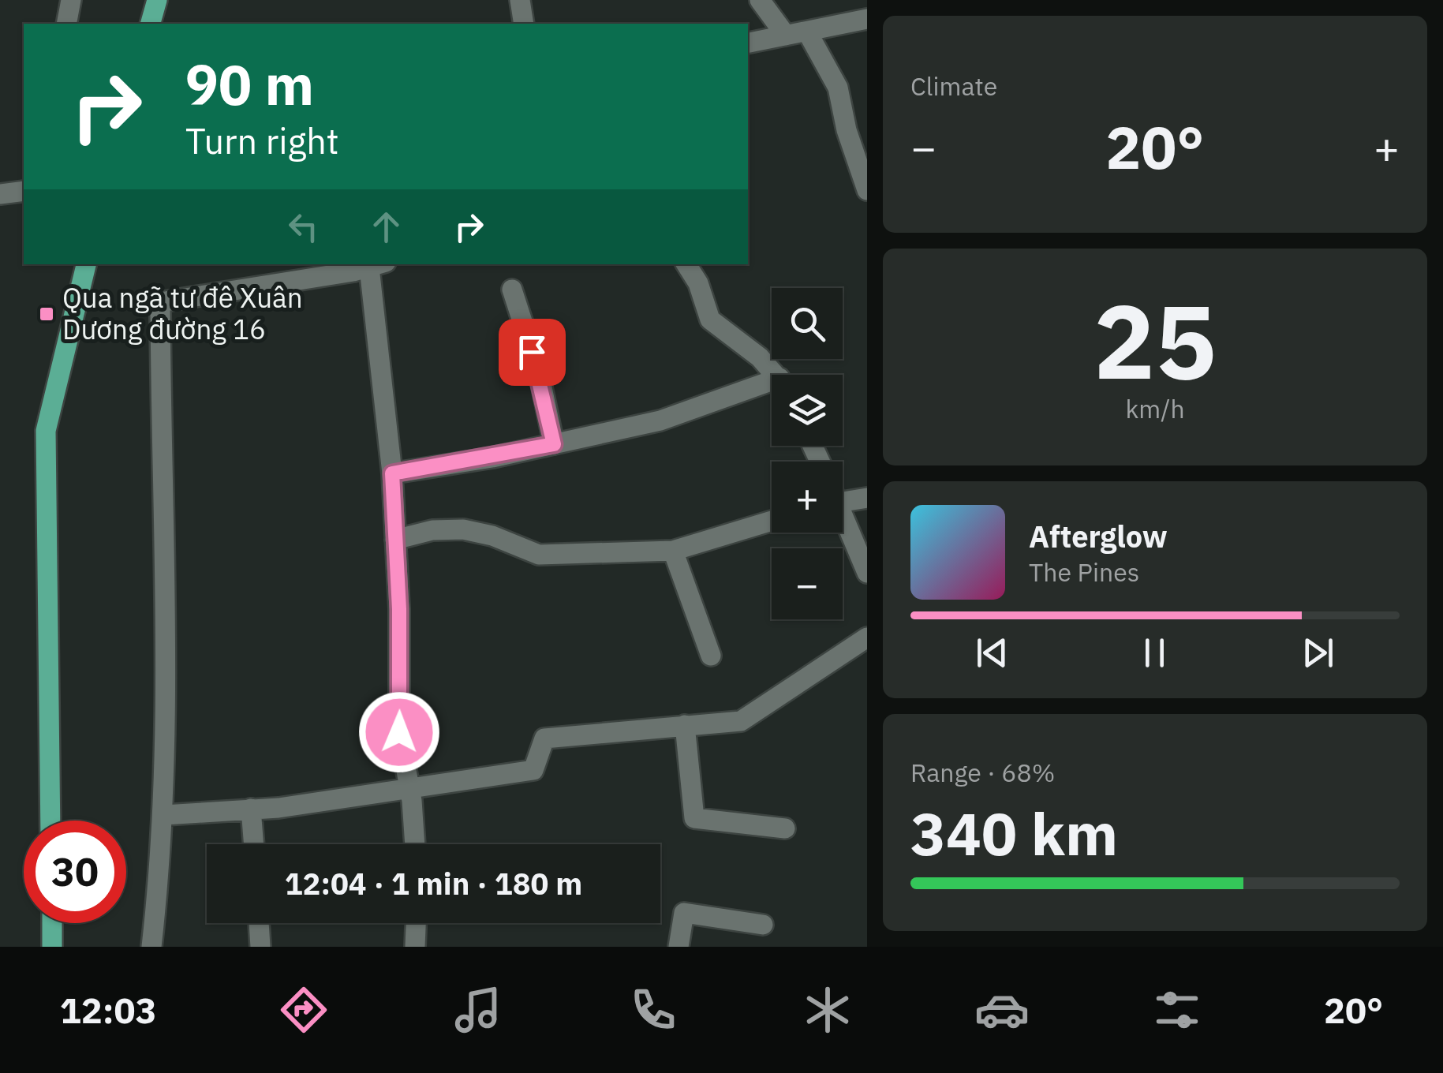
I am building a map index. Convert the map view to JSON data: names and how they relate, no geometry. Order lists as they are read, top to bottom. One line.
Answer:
{"places":{"transit":["Qua ngã tư đê Xuân Dương đường 16"]},"page":{"tile":["Climate",["25","km/h"],["Range · 68%","340 km"]],"turn":["90 m","Turn right"],"heat":["−","20°","+"],"map_buttons":["+","−"],"song":["Afterglow","The Pines"],"limit":"30","trip":"12:04 · 1 min · 180 m","tabs":["12:03","20°"]}}
